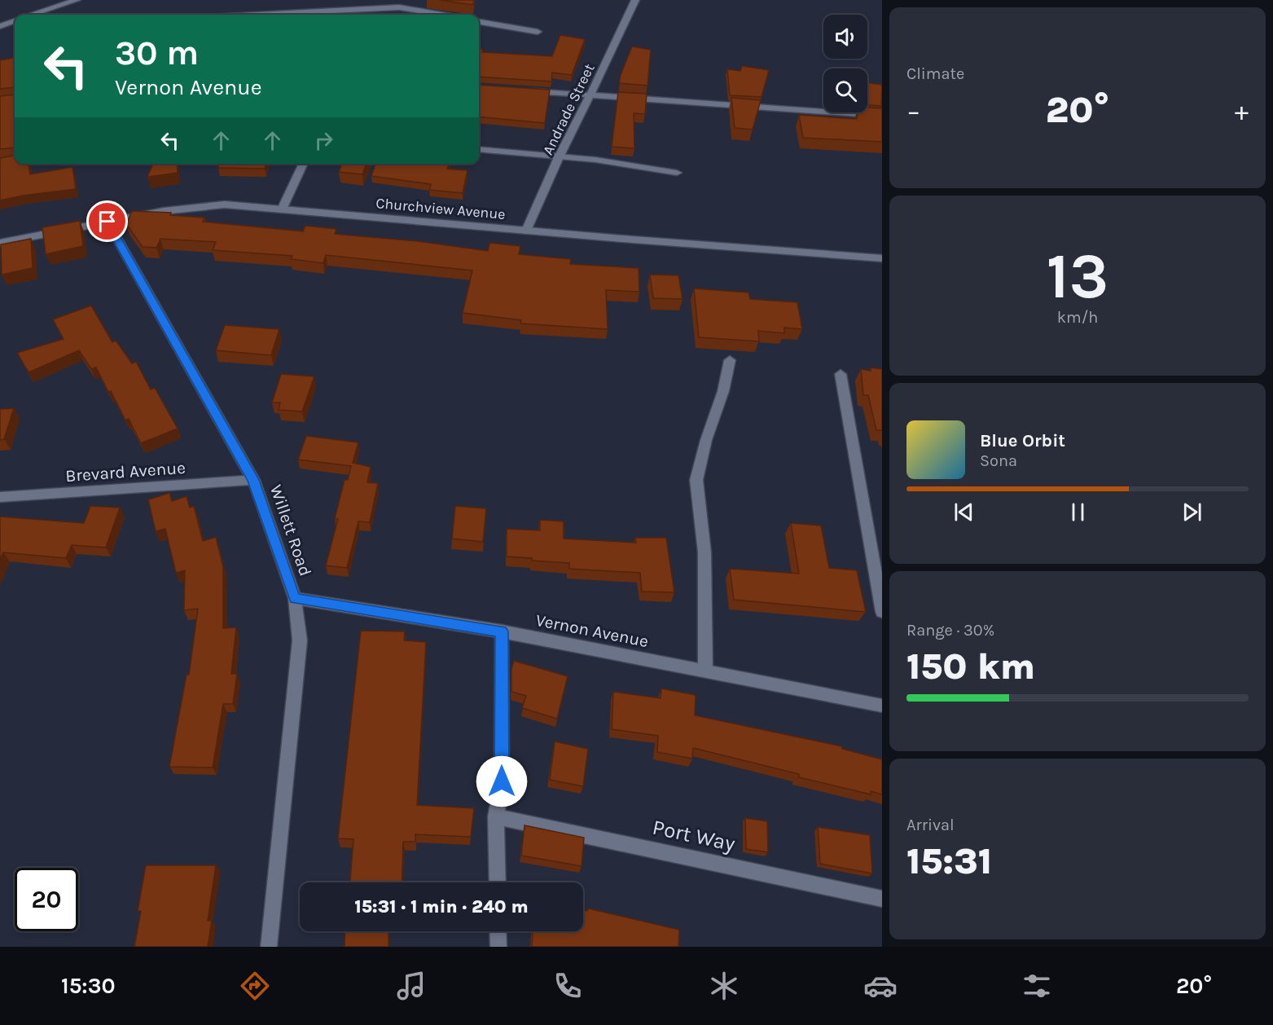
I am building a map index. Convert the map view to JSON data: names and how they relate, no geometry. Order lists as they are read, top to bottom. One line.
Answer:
{"streets":{"street":["Andrade Street","Churchview Avenue","Brevard Avenue","Willett Road","Vernon Avenue","Port Way"]},"crossings":[["Andrade Street","Churchview Avenue"],["Churchview Avenue","Willett Road"],["Brevard Avenue","Willett Road"],["Willett Road","Vernon Avenue"]],"page":{"tile":["Climate",["13","km/h"],["Range · 30%","150 km"],["Arrival","15:31"]],"turn":["30 m","Vernon Avenue"],"heat":["−","20°","+"],"song":["Blue Orbit","Sona"],"limit":"20","trip":"15:31 · 1 min · 240 m","tabs":["15:30","20°"]}}
